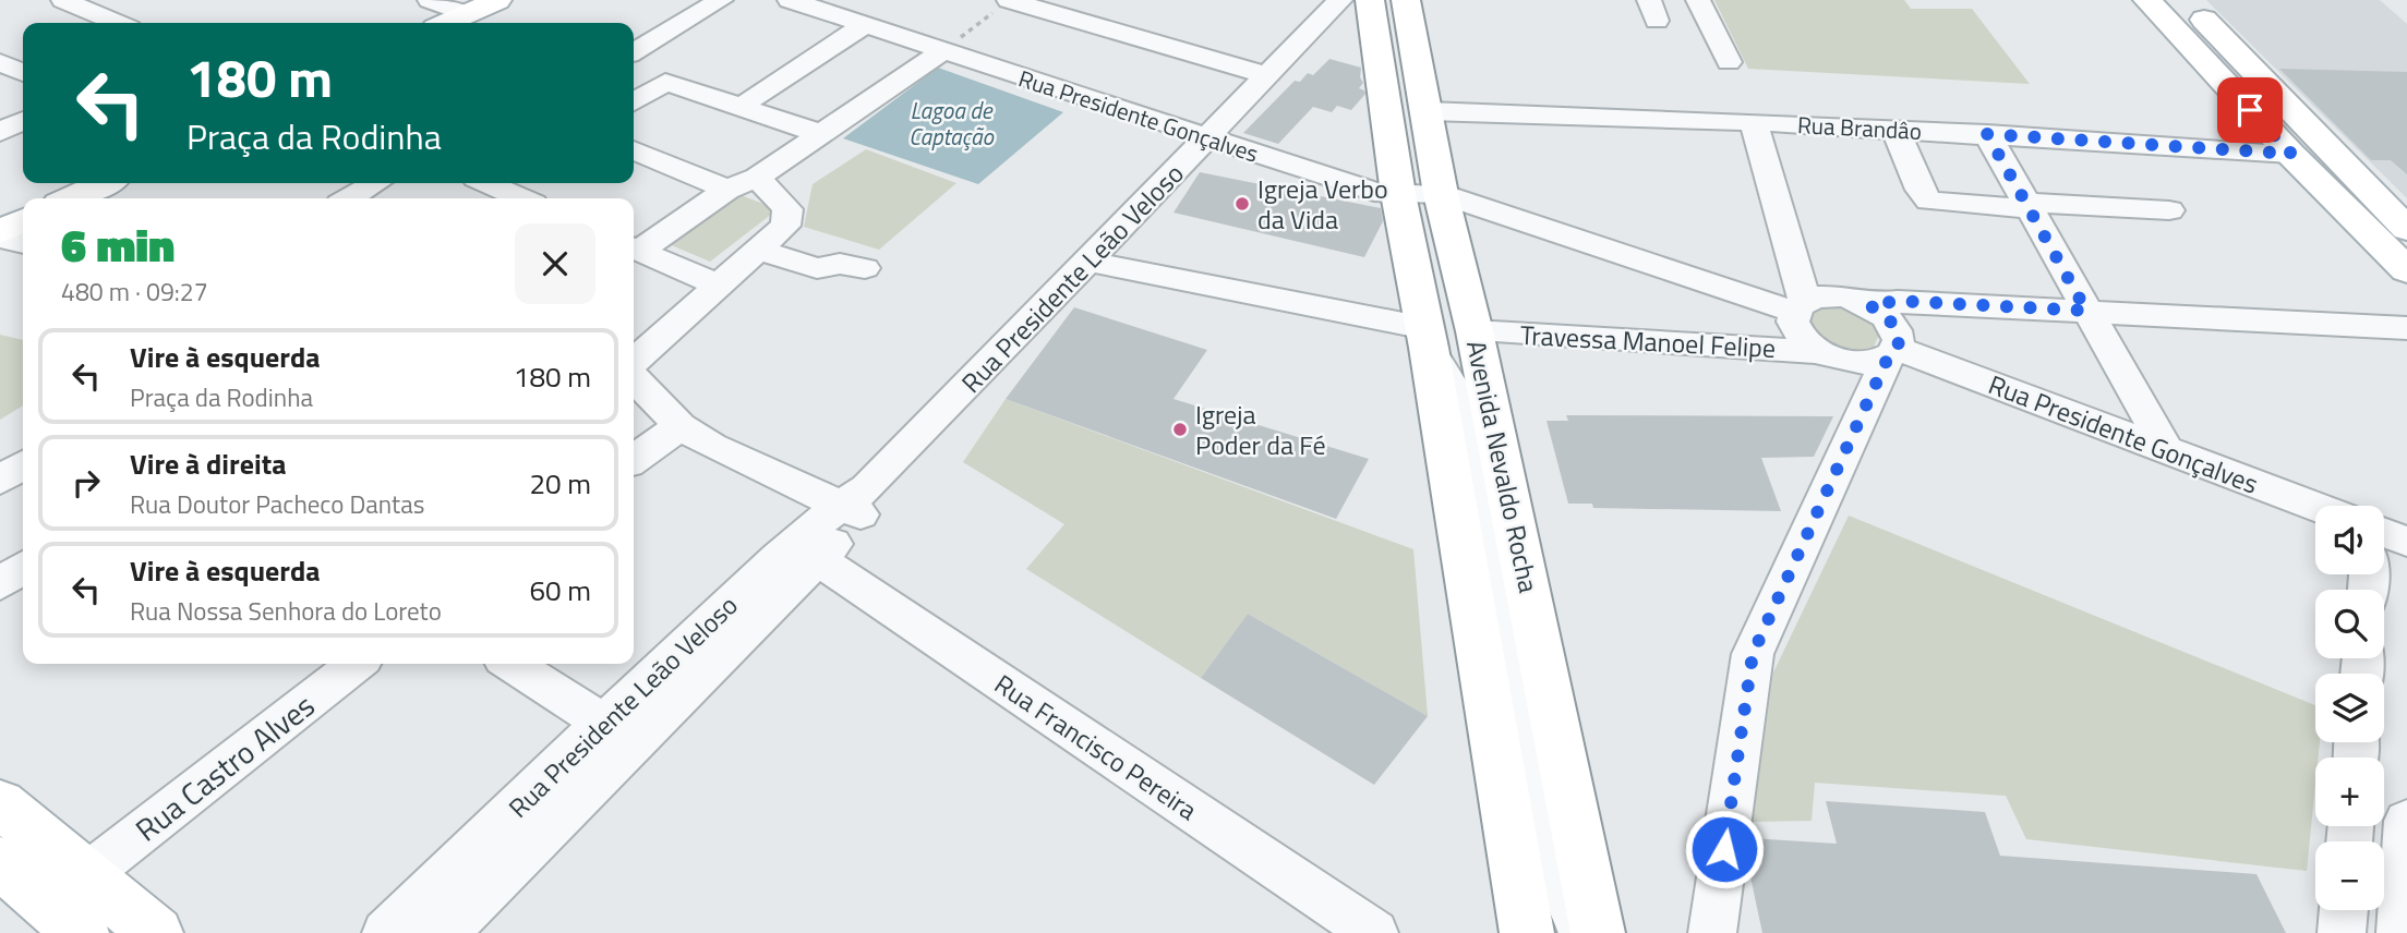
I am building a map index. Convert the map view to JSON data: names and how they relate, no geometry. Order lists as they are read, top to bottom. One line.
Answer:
{"streets":{"main road":["Avenida Nevaldo Rocha"],"street":["Rua Presidente Gonçalves","Rua Brandâo","Rua Presidente Leão Veloso","Travessa Manoel Felipe","Rua Francisco Pereira","Rua Castro Alves"]},"crossings":[["Rua Presidente Gonçalves","Rua Presidente Leão Veloso"],["Rua Presidente Gonçalves","Travessa Manoel Felipe"],["Rua Presidente Gonçalves","Avenida Nevaldo Rocha"],["Rua Brandâo","Avenida Nevaldo Rocha"],["Rua Presidente Leão Veloso","Rua Francisco Pereira"],["Travessa Manoel Felipe","Avenida Nevaldo Rocha"]],"water":["Lagoa de Captação"],"places":["Igreja Verbo da Vida","Igreja Poder da Fé"],"page":{"turn":["180 m","Praça da Rodinha"],"heading":["6 min","480 m · 09:27"],"list":[{"name":"Vire à esquerda","note":"Praça da Rodinha","value":"180 m"},{"name":"Vire à direita","note":"Rua Doutor Pacheco Dantas","value":"20 m"},{"name":"Vire à esquerda","note":"Rua Nossa Senhora do Loreto","value":"60 m"}],"map_buttons":["+","−"]}}
